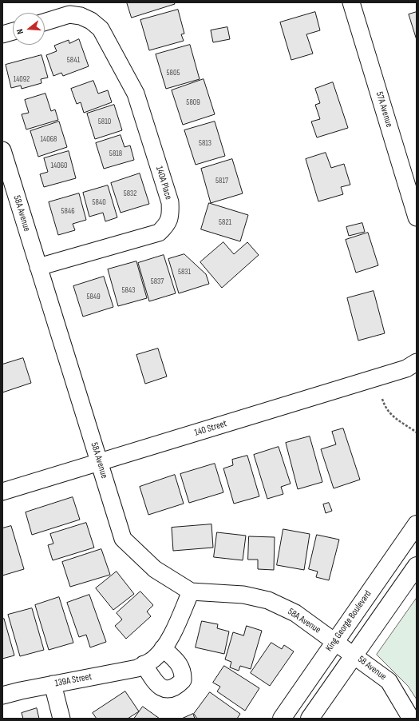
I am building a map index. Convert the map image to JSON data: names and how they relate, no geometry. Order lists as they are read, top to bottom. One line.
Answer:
{"streets":{"main road":["King George Boulevard"],"street":["57A Avenue","140A Place","58A Avenue","140 Street","58 Avenue","139A Street"]},"crossings":[["140A Place","58A Avenue"],["58A Avenue","140 Street"],["58A Avenue","King George Boulevard"],["58A Avenue","58 Avenue"],["58A Avenue","139A Street"],["King George Boulevard","58 Avenue"]],"house_numbers":["5841","5805","14092","5809","5810","14068","5813","5818","14060","5817","5832","5840","5846","5821","5831","5837","5843","5849"],"north":"left"}
